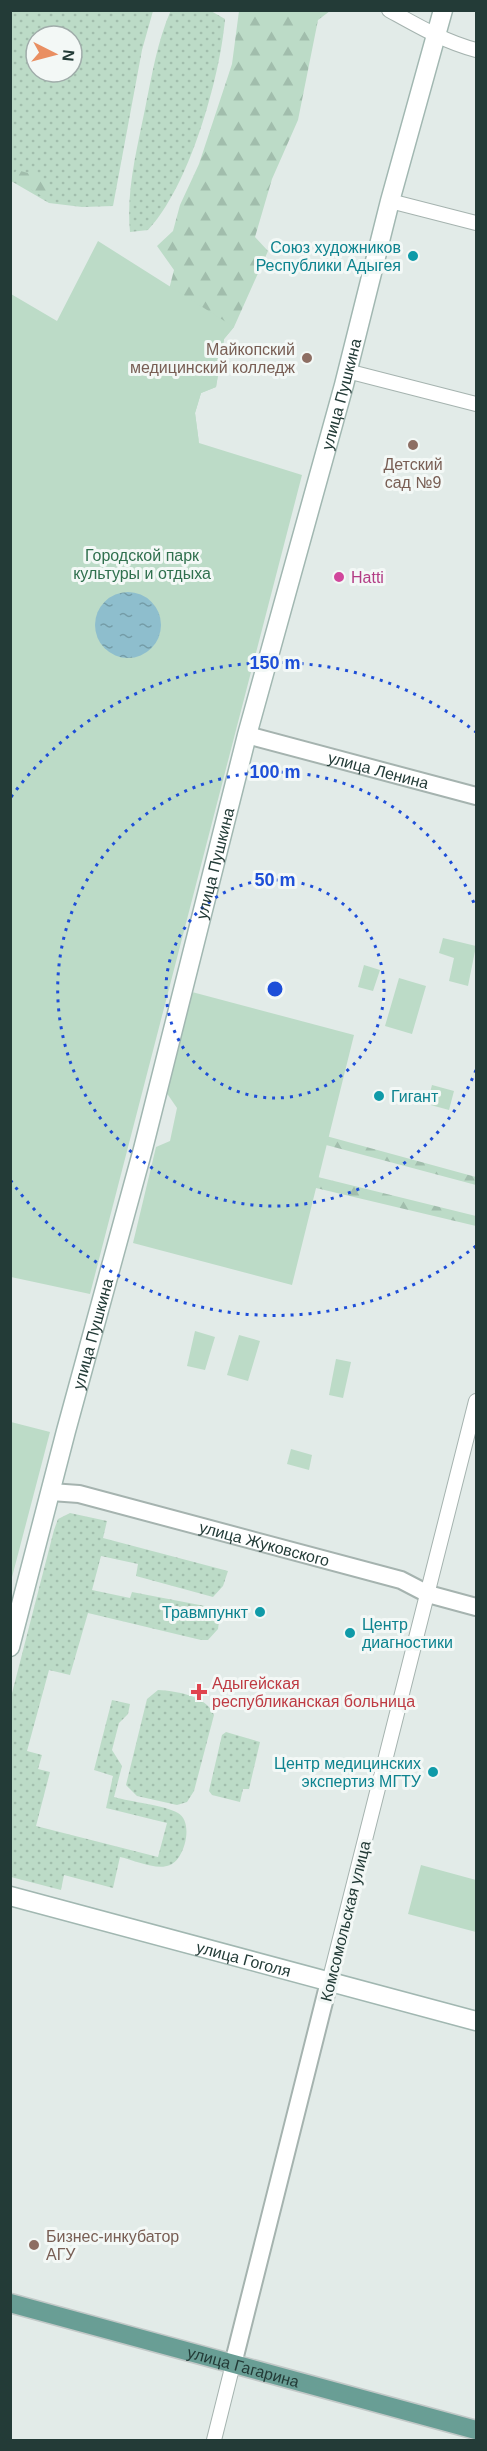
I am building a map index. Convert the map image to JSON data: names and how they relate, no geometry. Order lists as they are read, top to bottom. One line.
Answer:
{"streets":{"main road":["улица Пушкина","улица Гоголя","улица Гагарина"],"street":["улица Ленина","улица Жуковского","Комсомольская улица"]},"crossings":[["улица Пушкина","улица Ленина"],["улица Пушкина","улица Жуковского"],["улица Жуковского","Комсомольская улица"],["Комсомольская улица","улица Гоголя"],["Комсомольская улица","улица Гагарина"]],"parks":["Городской парк культуры и отдыха"],"places":{"other":["Союз художников Республики Адыгея","Майкопский медицинский колледж","Детский сад №9","Hatti","Гигант","Травмпункт","Центр диагностики","Центр медицинских экспертиз МГТУ","Бизнес-инкубатор АГУ"],"health":["Адыгейская республиканская больница"]},"north":"right","rings":["150 m","100 m","50 m"]}
